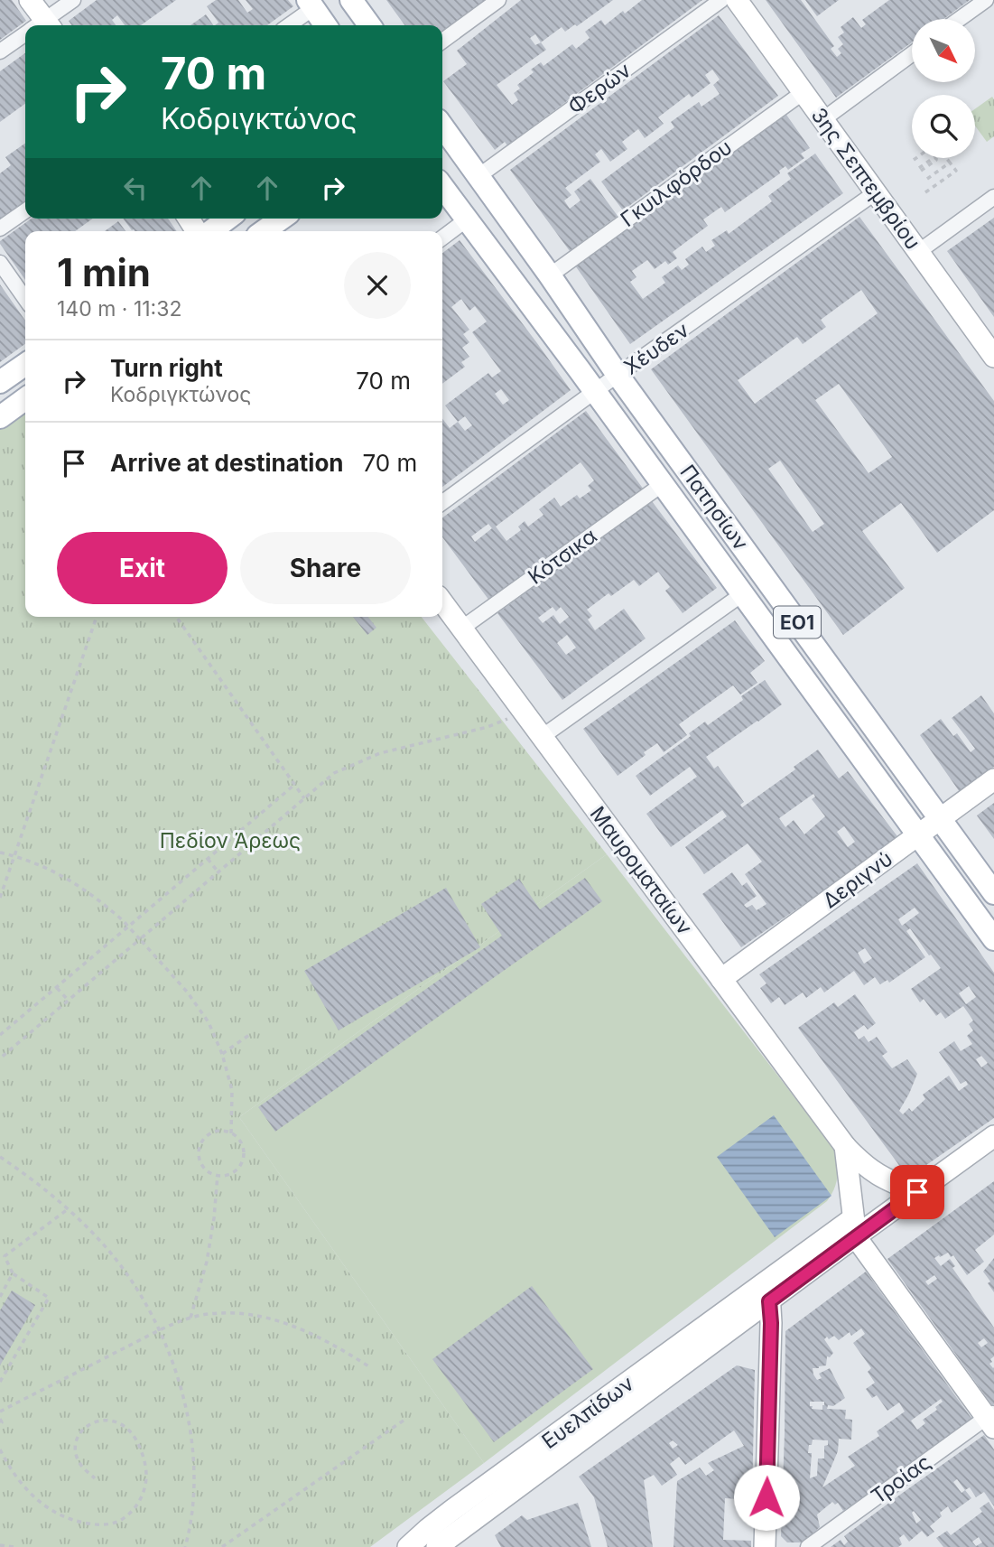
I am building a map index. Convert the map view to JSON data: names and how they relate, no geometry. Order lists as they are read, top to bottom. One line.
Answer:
{"streets":{"main road":["3ης Σεπτεμβρίου","Πατησίων","ΕΟ1","Μαυροματαίων","Δεριγνύ","Ευελπίδων"],"street":["Φερών","Γκυιλφόρδου","Χέυδεν","Κότσικα","Τροίας"]},"crossings":[["Φερών","Πατησίων"],["3ης Σεπτεμβρίου","Γκυιλφόρδου"],["3ης Σεπτεμβρίου","Χέυδεν"],["Γκυιλφόρδου","Πατησίων"],["Χέυδεν","Πατησίων"],["Πατησίων","Κότσικα"],["Πατησίων","Δεριγνύ"],["Κότσικα","Μαυροματαίων"],["Μαυροματαίων","Δεριγνύ"]],"parks":["Πεδίον Άρεως"],"north":"bottom right","page":{"turn":["70 m","Κοδριγκτώνος"],"heading":["1 min","140 m · 11:32"],"list":[{"name":"Turn right","note":"Κοδριγκτώνος","value":"70 m"},{"name":"Arrive at destination","value":"70 m"}],"buttons":["Exit","Share"]}}
